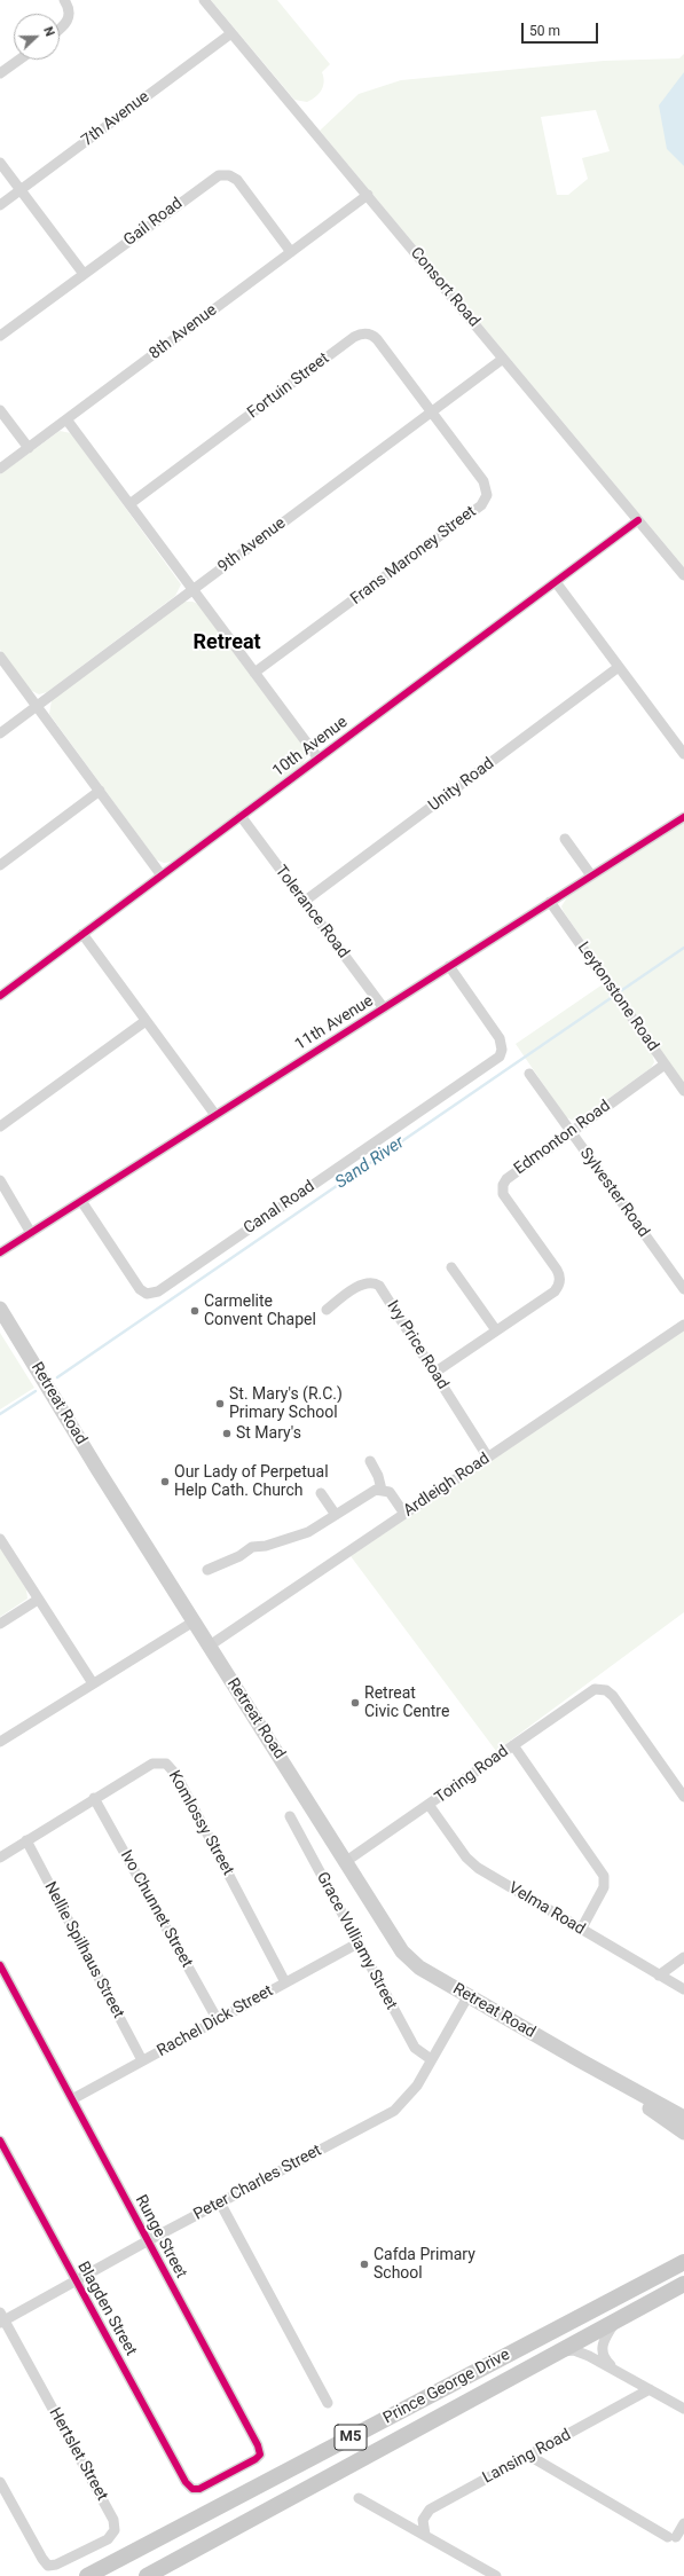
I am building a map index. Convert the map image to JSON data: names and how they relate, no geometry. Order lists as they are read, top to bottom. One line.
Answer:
{"streets":{"main road":["Retreat Road","Prince George Drive","M5"],"street":["7th Avenue","Gail Road","Consort Road","8th Avenue","Fortuin Street","9th Avenue","Frans Maroney Street","10th Avenue","Unity Road","Tolerance Road","Leytonstone Road","11th Avenue","Edmonton Road","Sylvester Road","Canal Road","Ivy Price Road","Ardleigh Road","Toring Road","Komlossy Street","Ivo Chunnet Street","Velma Road","Grace Vulliamy Street","Nellie Spilhaus Street","Rachel Dick Street","Peter Charles Street","Runge Street","Blagden Street","Hertslet Street","Lansing Road"]},"crossings":[["7th Avenue","Consort Road"],["Gail Road","8th Avenue"],["Consort Road","8th Avenue"],["Consort Road","9th Avenue"],["Consort Road","10th Avenue"],["Fortuin Street","9th Avenue"],["Fortuin Street","Frans Maroney Street"],["9th Avenue","Frans Maroney Street"],["10th Avenue","Tolerance Road"],["Unity Road","Tolerance Road"],["Tolerance Road","11th Avenue"],["Leytonstone Road","11th Avenue"],["Leytonstone Road","Edmonton Road"],["11th Avenue","Canal Road"],["Edmonton Road","Sylvester Road"],["Edmonton Road","Ivy Price Road"],["Ivy Price Road","Ardleigh Road"],["Retreat Road","Ardleigh Road"],["Retreat Road","Toring Road"],["Retreat Road","Peter Charles Street"],["Toring Road","Velma Road"],["Komlossy Street","Ivo Chunnet Street"],["Komlossy Street","Nellie Spilhaus Street"],["Komlossy Street","Rachel Dick Street"],["Ivo Chunnet Street","Rachel Dick Street"],["Grace Vulliamy Street","Rachel Dick Street"],["Grace Vulliamy Street","Peter Charles Street"],["Nellie Spilhaus Street","Rachel Dick Street"],["Rachel Dick Street","Runge Street"],["Peter Charles Street","Runge Street"],["Peter Charles Street","Blagden Street"],["Peter Charles Street","Hertslet Street"],["Runge Street","Blagden Street"]],"districts":["Retreat"],"water":["Sand River"],"places":["Carmelite Convent Chapel","St. Mary's (R.C.) Primary School","St Mary's","Our Lady of Perpetual Help Cath. Church","Retreat Civic Centre","Cafda Primary School"],"scale_bar":"50 m","north":"right"}
